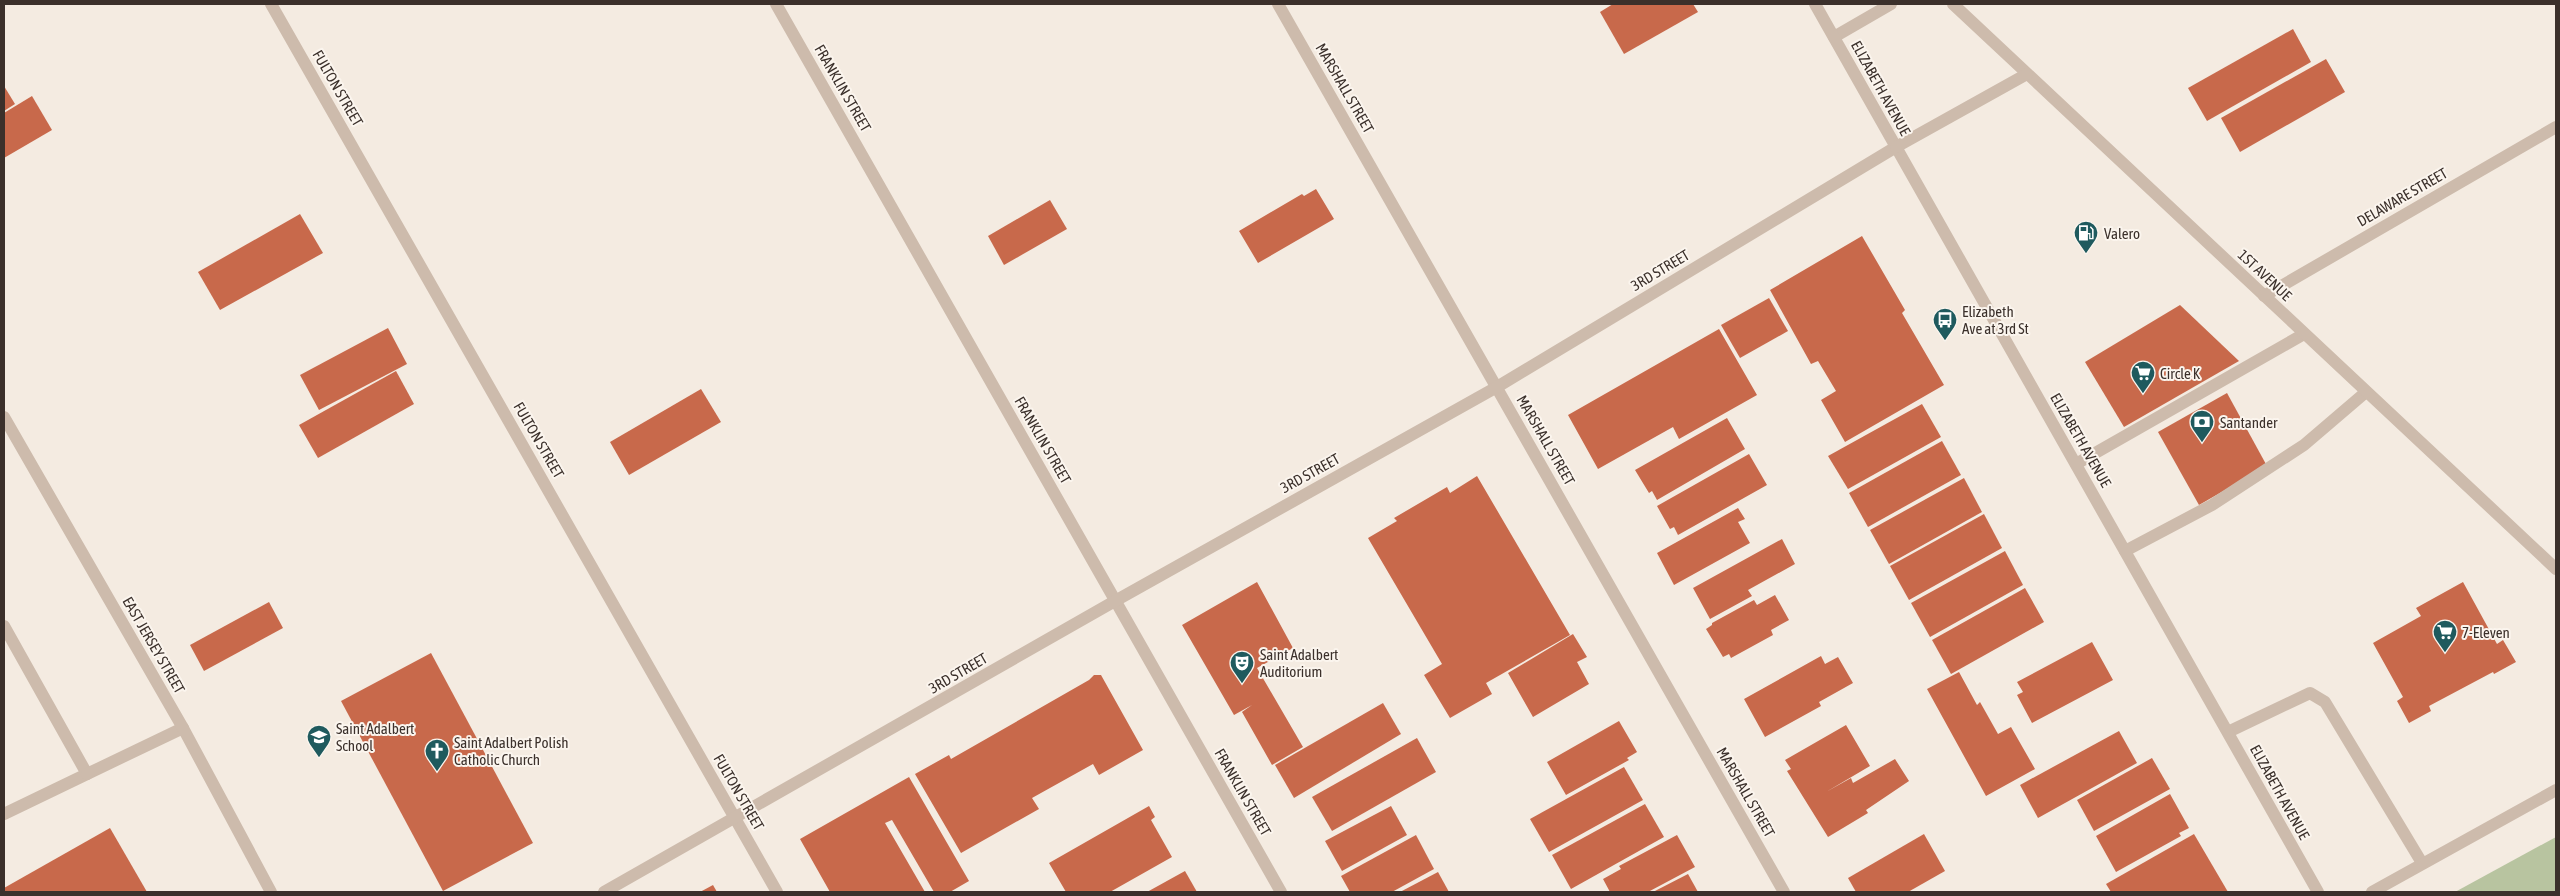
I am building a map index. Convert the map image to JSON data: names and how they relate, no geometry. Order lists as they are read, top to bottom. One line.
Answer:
{"streets":{"street":["FULTON STREET","FRANKLIN STREET","MARSHALL STREET","ELIZABETH AVENUE","DELAWARE STREET","3RD STREET","1ST AVENUE","EAST JERSEY STREET"]},"crossings":[["FULTON STREET","3RD STREET"],["FRANKLIN STREET","3RD STREET"],["MARSHALL STREET","3RD STREET"],["ELIZABETH AVENUE","3RD STREET"],["DELAWARE STREET","1ST AVENUE"],["3RD STREET","1ST AVENUE"]],"places":{"fuel station":["Valero"],"bus stop":["Elizabeth Ave at 3rd St"],"supermarket":["Circle K","7-Eleven"],"bank":["Santander"],"theatre":["Saint Adalbert Auditorium"],"school or university":["Saint Adalbert School"],"church":["Saint Adalbert Polish Catholic Church"]}}
